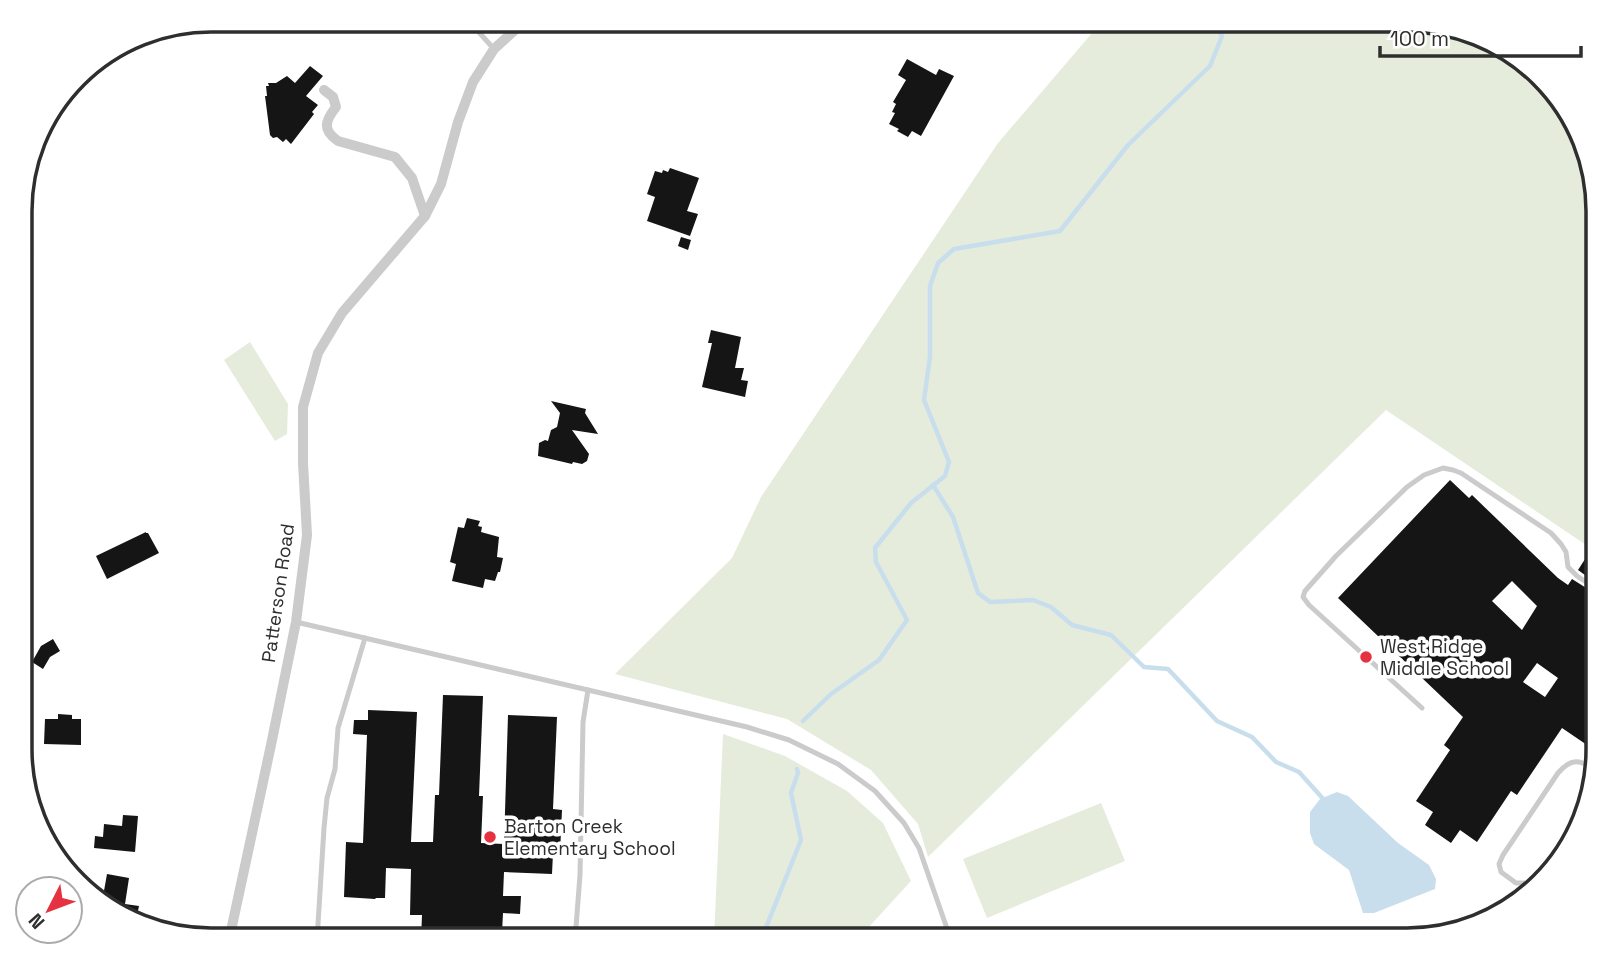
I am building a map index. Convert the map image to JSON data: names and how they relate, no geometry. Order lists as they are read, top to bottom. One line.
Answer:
{"streets":{"street":["Patterson Road"]},"places":["West Ridge Middle School","Barton Creek Elementary School"],"scale_bar":"100 m","north":"bottom left"}
